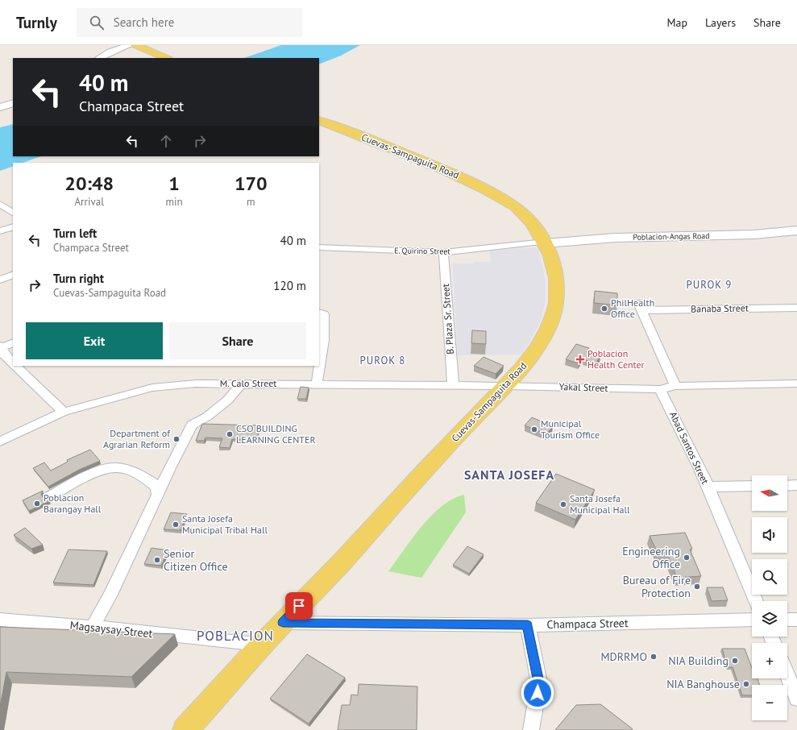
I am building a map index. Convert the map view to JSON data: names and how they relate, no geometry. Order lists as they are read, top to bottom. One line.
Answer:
{"streets":{"main road":["Cuevas-Sampaguita Road"],"street":["Poblacion-Angas Road","E. Quirino Street","Banaba Street","B. Plaza Sr. Street","M. Calo Street","Yakal Street","Abad Santos Street","Champaca Street","Magsaysay Street"]},"crossings":[["Cuevas-Sampaguita Road","Poblacion-Angas Road"],["Cuevas-Sampaguita Road","E. Quirino Street"],["Cuevas-Sampaguita Road","M. Calo Street"],["Cuevas-Sampaguita Road","Yakal Street"],["Cuevas-Sampaguita Road","Champaca Street"],["Cuevas-Sampaguita Road","Magsaysay Street"],["Poblacion-Angas Road","E. Quirino Street"],["E. Quirino Street","B. Plaza Sr. Street"],["B. Plaza Sr. Street","M. Calo Street"],["M. Calo Street","Yakal Street"],["Yakal Street","Abad Santos Street"]],"districts":["PUROK 9","PUROK 8","SANTA JOSEFA","POBLACION"],"places":{"other":["PhilHealth Office","Municipal Tourism Office","CSO BUILDING LEARNING CENTER","Department of Agrarian Reform","Poblacion Barangay Hall","Santa Josefa Municipal Hall","Santa Josefa Municipal Tribal Hall","Engineering Office","Senior Citizen Office","Bureau of Fire Protection","MDRRMO","NIA Building","NIA Banghouse"],"health":["Poblacion Health Center"]},"north":"left","page":{"header":"Turnly","search":"Search here","nav":["Map","Layers","Share"],"turn":["40 m","Champaca Street"],"eta":["20:48","Arrival","1","min","170","m"],"list":[{"name":"Turn left","note":"Champaca Street","value":"40 m"},{"name":"Turn right","note":"Cuevas-Sampaguita Road","value":"120 m"}],"buttons":["Exit","Share"],"map_buttons":["+","−"]}}
